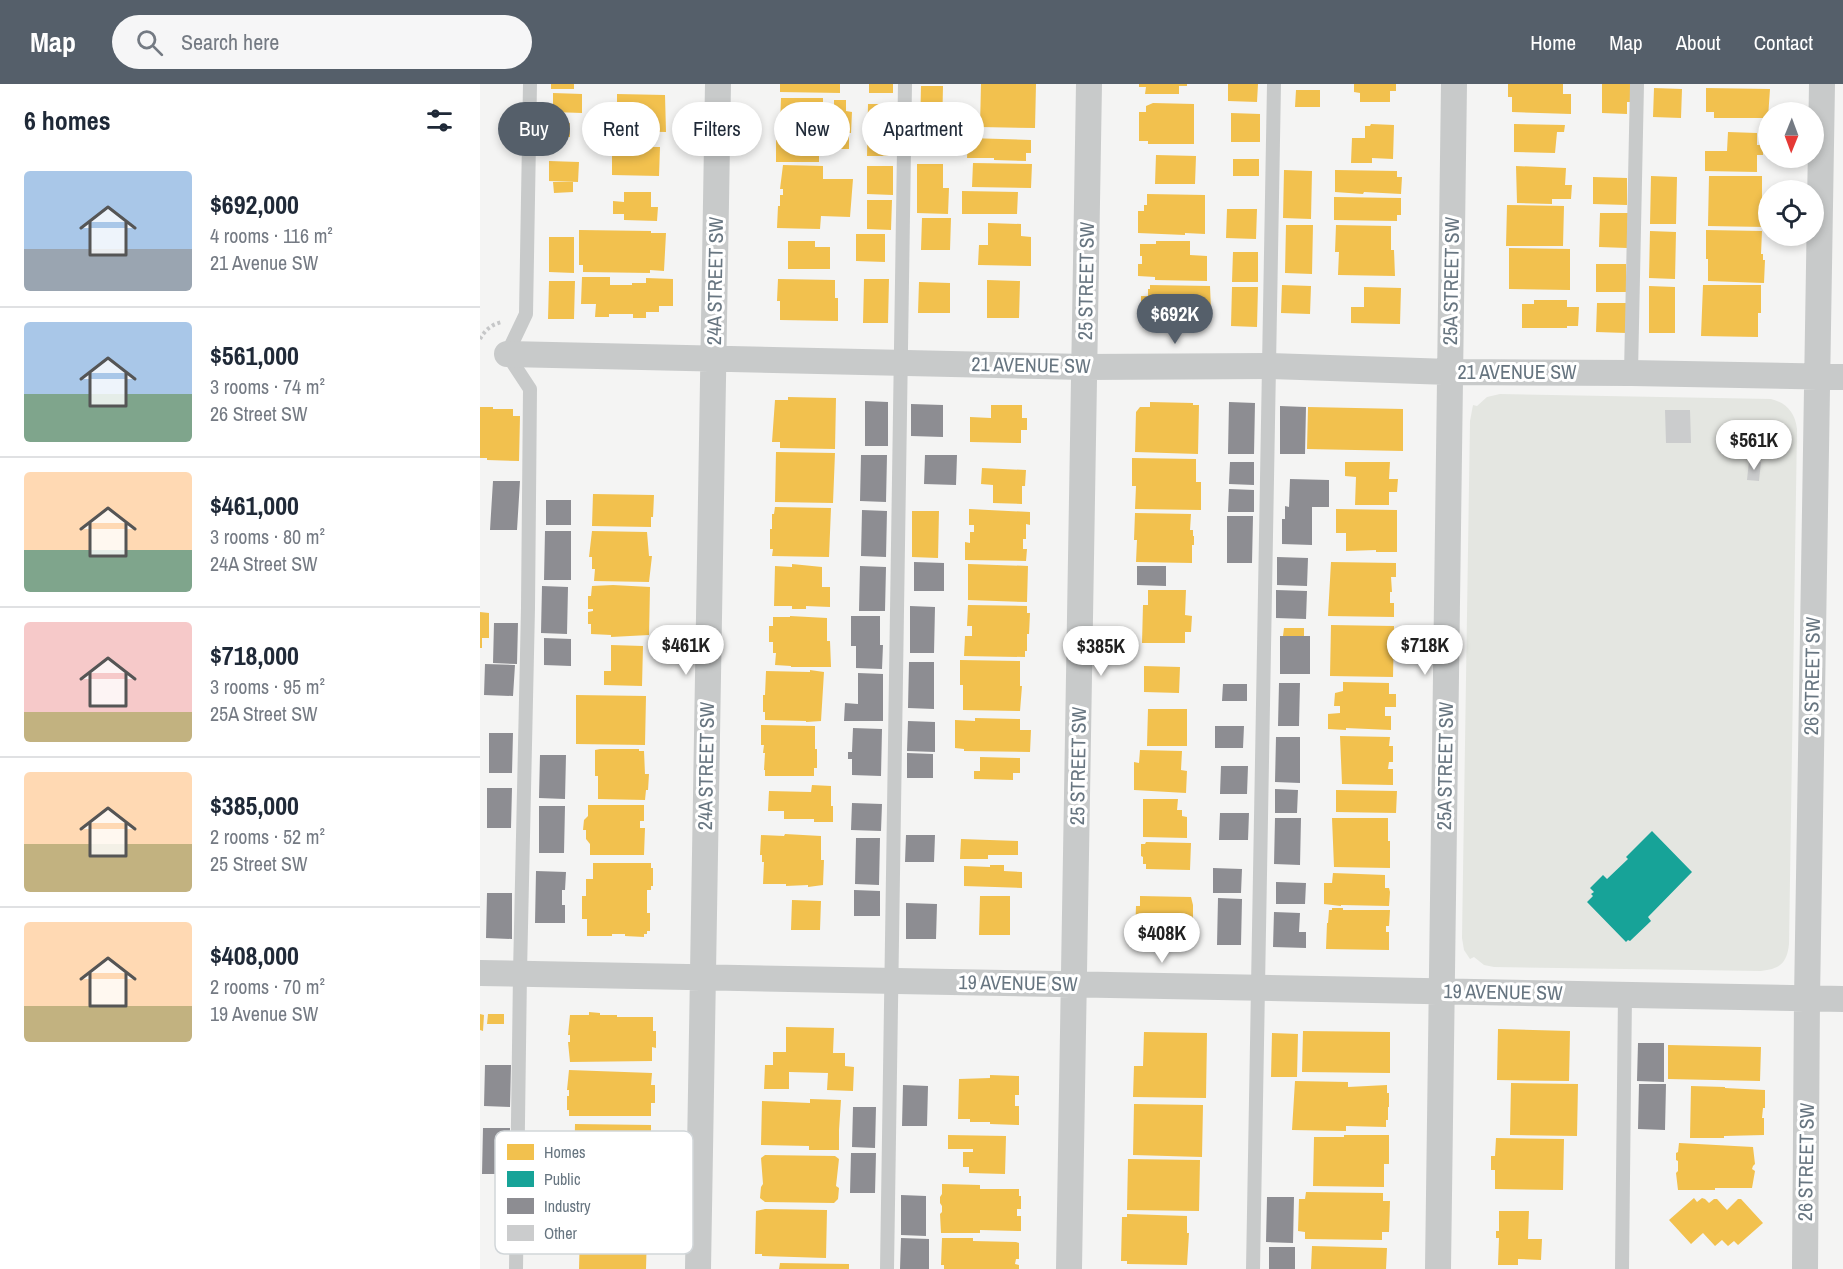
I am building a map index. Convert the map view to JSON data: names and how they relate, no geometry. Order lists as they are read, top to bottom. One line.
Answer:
{"streets":{"street":["24A STREET SW","25 STREET SW","25A STREET SW","21 AVENUE SW","26 STREET SW","19 AVENUE SW"]},"crossings":[["24A STREET SW","21 AVENUE SW"],["24A STREET SW","19 AVENUE SW"],["25 STREET SW","21 AVENUE SW"],["25 STREET SW","19 AVENUE SW"],["25A STREET SW","21 AVENUE SW"],["25A STREET SW","19 AVENUE SW"],["21 AVENUE SW","26 STREET SW"],["26 STREET SW","19 AVENUE SW"]],"legend":["Homes","Public","Industry","Other"],"north":"bottom","page":{"header":"Map","search":"Search here","nav":["Home","Map","About","Contact"],"heading":"6 homes","chip":["Buy","Rent","Filters","New","Apartment"],"list":[{"name":"$692,000","note":"4 rooms · 116 m² · 21 Avenue SW"},{"name":"$561,000","note":"3 rooms · 74 m² · 26 Street SW"},{"name":"$461,000","note":"3 rooms · 80 m² · 24A Street SW"},{"name":"$718,000","note":"3 rooms · 95 m² · 25A Street SW"},{"name":"$385,000","note":"2 rooms · 52 m² · 25 Street SW"},{"name":"$408,000","note":"2 rooms · 70 m² · 19 Avenue SW"}],"price":["$692K","$561K","$461K","$718K","$385K","$408K"]}}
